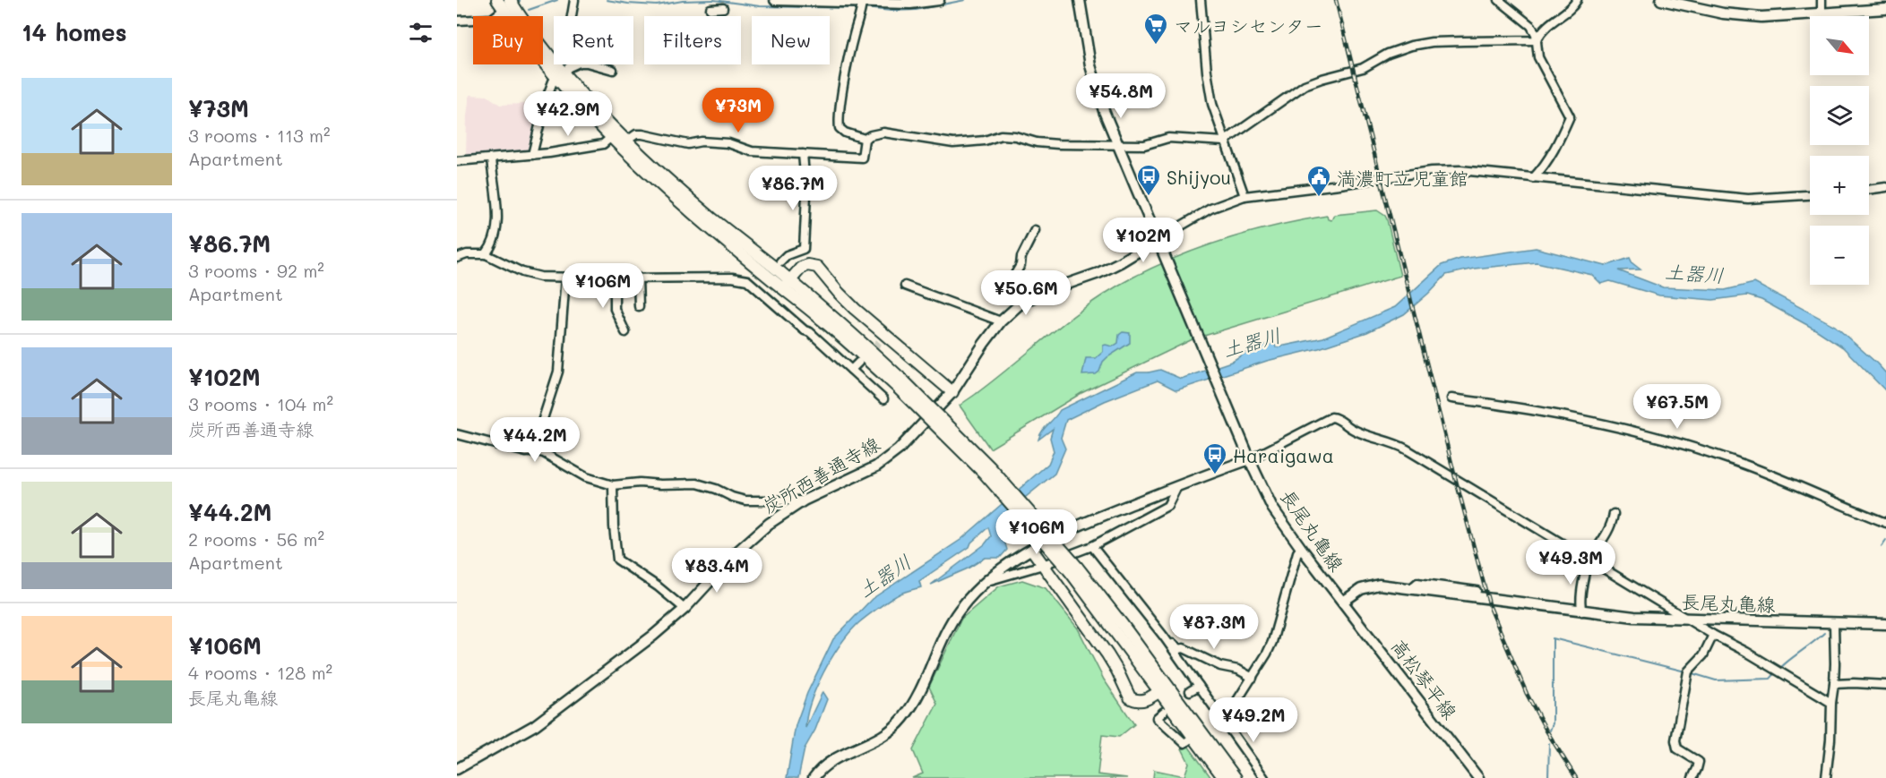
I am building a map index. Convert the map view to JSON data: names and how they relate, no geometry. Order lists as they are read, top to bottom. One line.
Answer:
{"streets":{"main road":["炭所西善通寺線","長尾丸亀線","高松琴平線"]},"crossings":[["長尾丸亀線","高松琴平線"]],"water":["土器川"],"places":{"supermarket":["マルヨシセンター"],"bus stop":["Shijyou","Haraigawa"],"public building":["満濃町立児童館"]},"north":"bottom right","page":{"heading":"14 homes","map_buttons":["+","−"],"chip":["Buy","Rent","Filters","New"],"list":[{"name":"¥73M","note":"3 rooms · 113 m² · Apartment"},{"name":"¥86.7M","note":"3 rooms · 92 m² · Apartment"},{"name":"¥102M","note":"3 rooms · 104 m² · 炭所西善通寺線"},{"name":"¥44.2M","note":"2 rooms · 56 m² · Apartment"},{"name":"¥106M","note":"4 rooms · 128 m² · 長尾丸亀線"}],"price":["¥54.8M","¥73M","¥42.9M","¥86.7M","¥102M","¥106M","¥50.6M","¥67.5M","¥44.2M","¥106M","¥49.3M","¥83.4M","¥87.3M","¥49.2M"]}}
